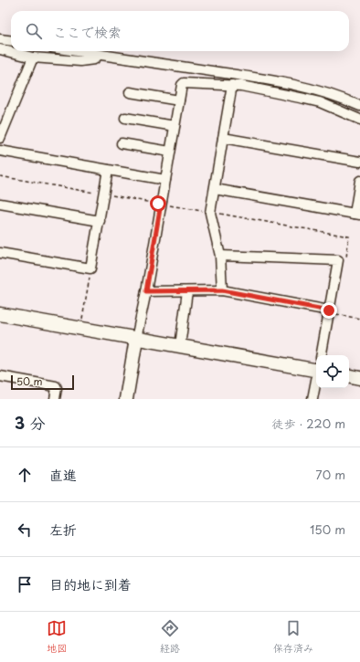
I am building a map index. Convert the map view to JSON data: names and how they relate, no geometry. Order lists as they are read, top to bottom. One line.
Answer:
{"scale_bar":"50 m","page":{"search":"ここで検索","scale":"50 m","heading":["3 分","徒歩 · 220 m"],"list":[["直進","70 m"],["左折","150 m"],"目的地に到着"],"nav":["地図","経路","保存済み"]}}
